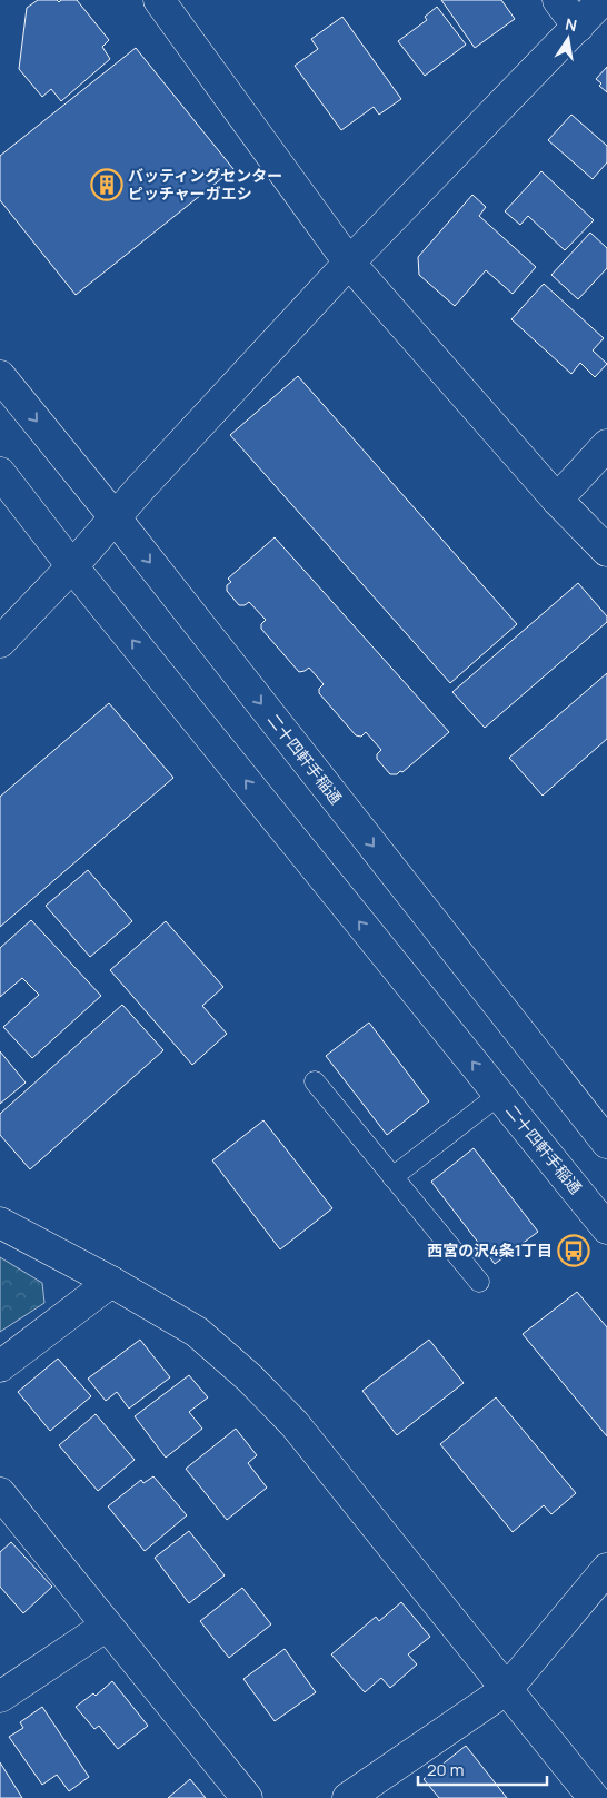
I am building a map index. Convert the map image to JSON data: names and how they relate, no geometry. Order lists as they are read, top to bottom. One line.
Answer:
{"streets":{"street":["二十四軒手稲通"]},"places":{"building":["バッティングセンター ピッチャーガエシ"],"bus stop":["西宮の沢4条1丁目"]},"scale_bar":"20 m","north":"top"}
